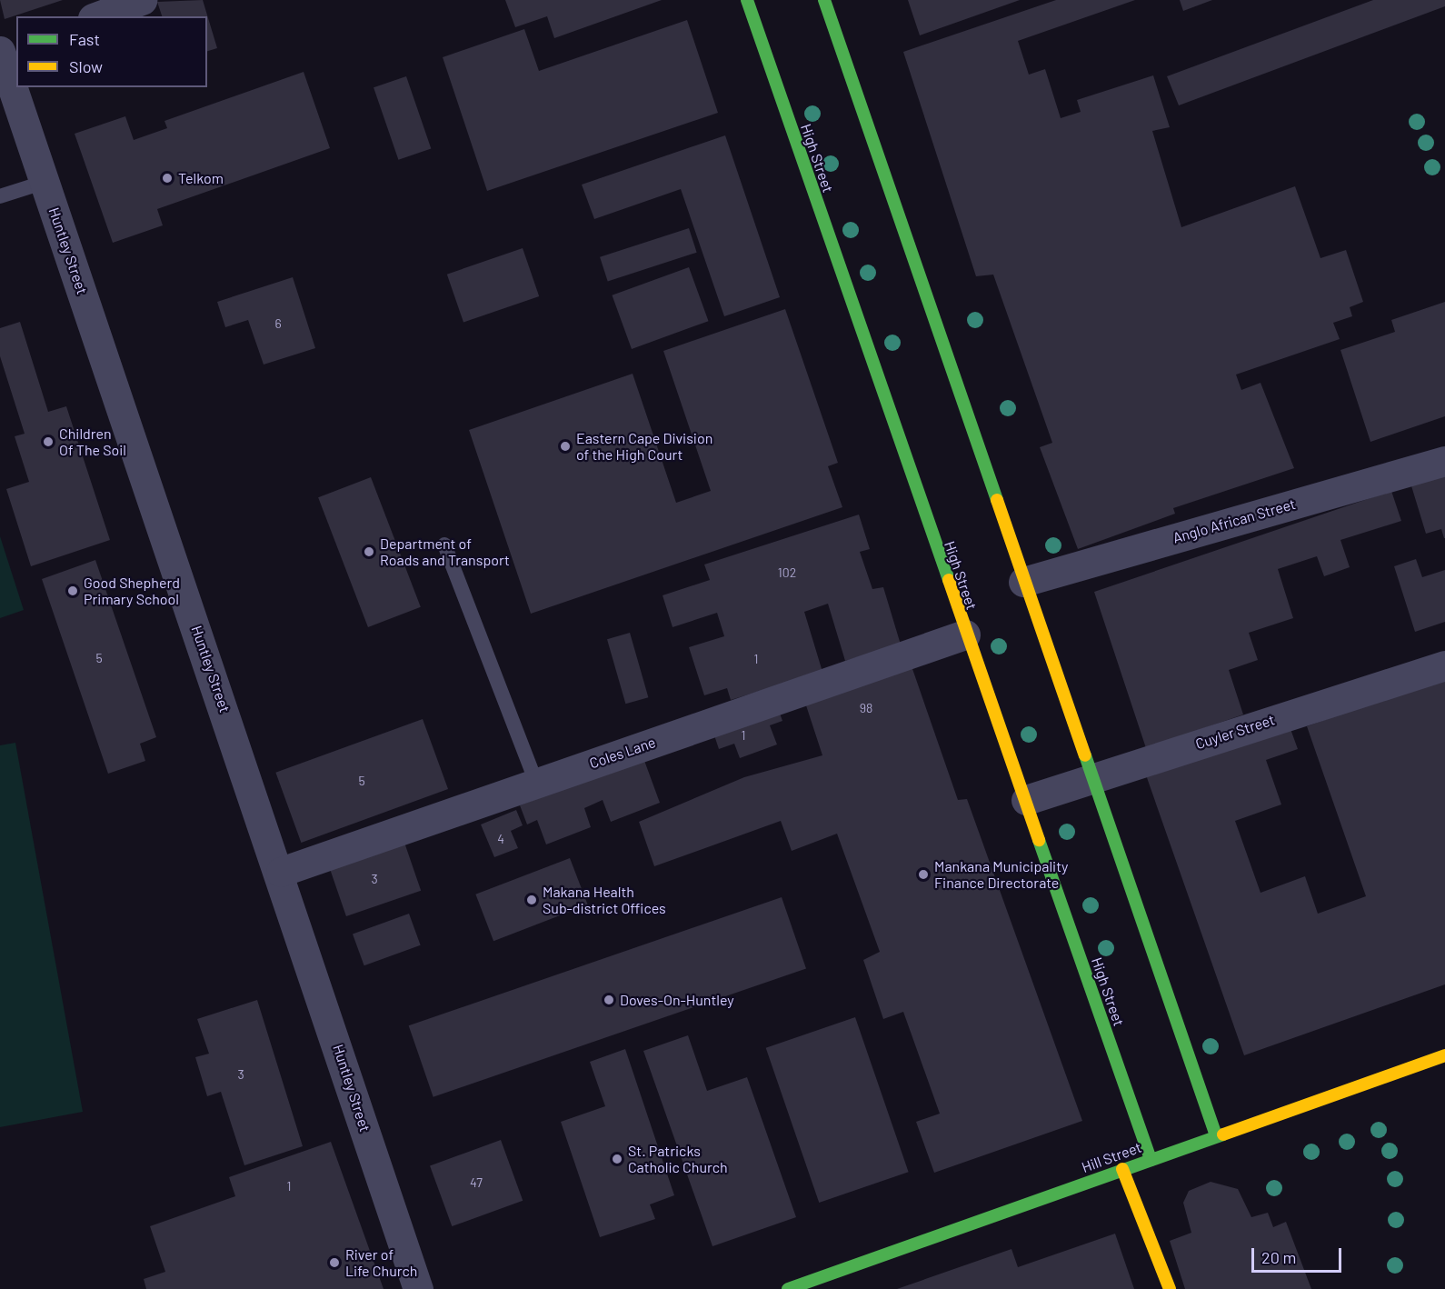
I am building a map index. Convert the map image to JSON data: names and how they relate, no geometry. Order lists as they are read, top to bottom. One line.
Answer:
{"streets":{"street":["High Street","Huntley Street","Anglo African Street","Cuyler Street","Coles Lane","Hill Street"]},"crossings":[["High Street","Cuyler Street"],["High Street","Coles Lane"],["High Street","Hill Street"],["Huntley Street","Coles Lane"]],"places":["Telkom","Children Of The Soil","Eastern Cape Division of the High Court","Department of Roads and Transport","Good Shepherd Primary School","Mankana Municipality Finance Directorate","Makana Health Sub-district Offices","Doves-On-Huntley","St. Patricks Catholic Church","River of Life Church"],"house_numbers":["6","102","5","1","98","1","5","4","3","3","47","1"],"legend":["Fast","Slow"],"scale_bar":"20 m"}
